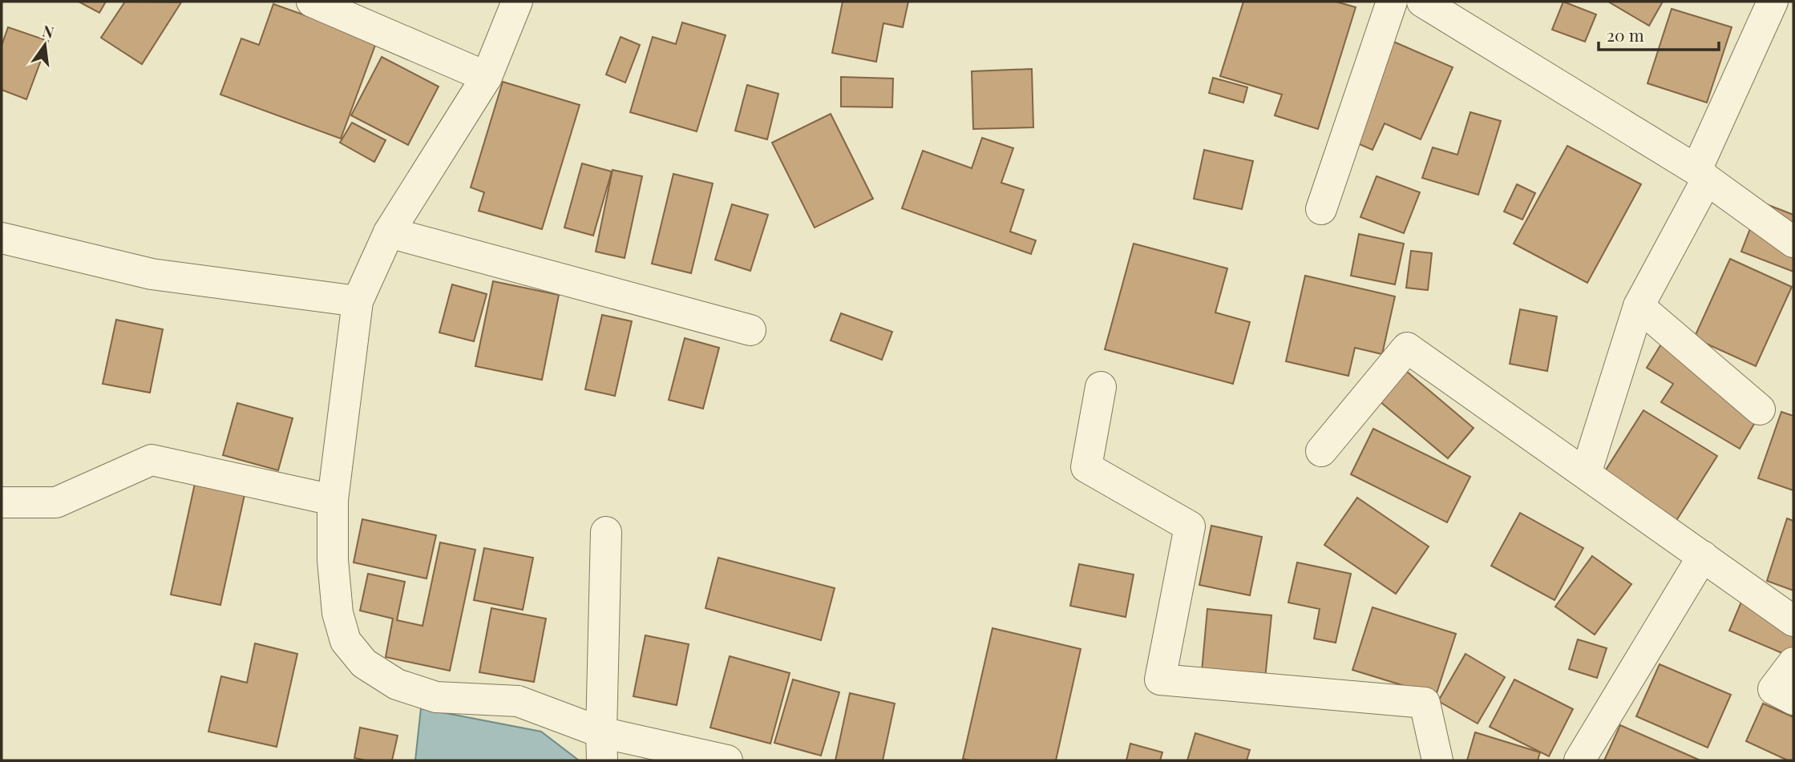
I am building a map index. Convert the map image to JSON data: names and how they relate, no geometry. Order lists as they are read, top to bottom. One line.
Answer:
{"scale_bar":"20 m","north":"top"}
